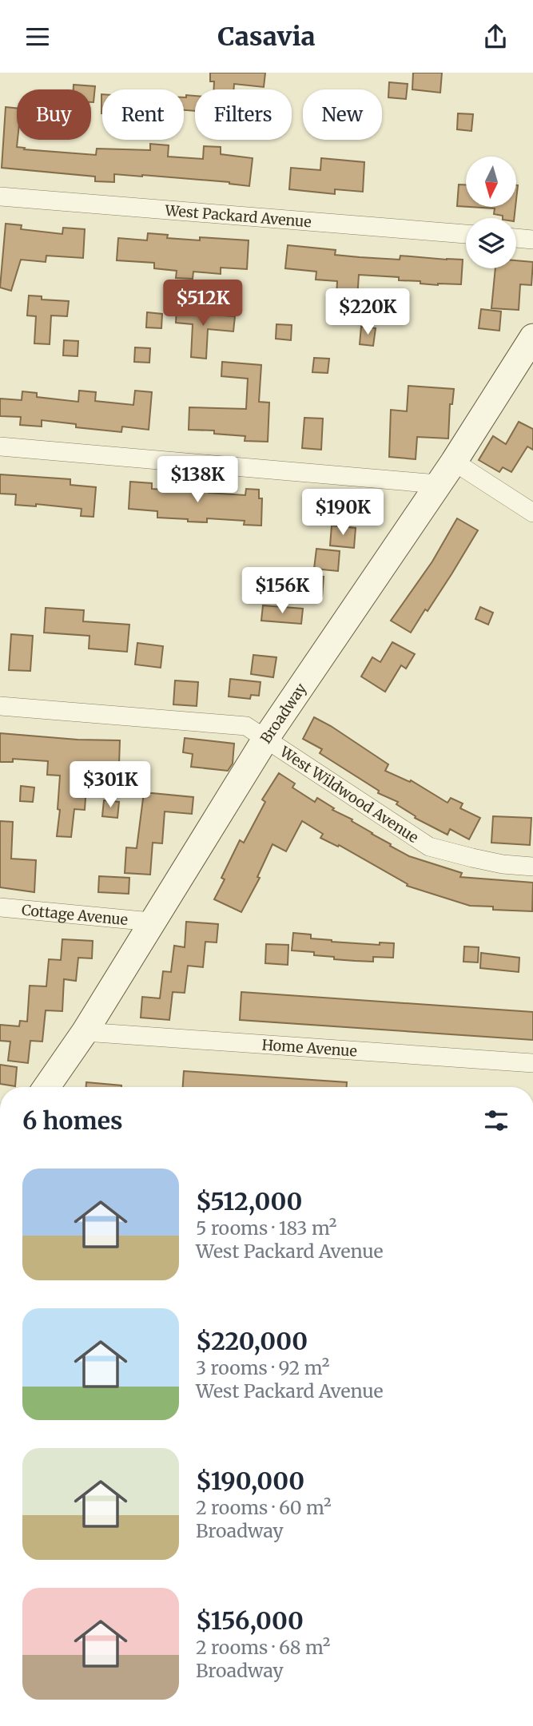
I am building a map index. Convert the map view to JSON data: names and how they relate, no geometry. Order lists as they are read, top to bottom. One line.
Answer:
{"streets":{"main road":["Broadway"],"street":["West Packard Avenue","West Wildwood Avenue","Cottage Avenue","Home Avenue"]},"crossings":[["Broadway","West Wildwood Avenue"],["Broadway","Cottage Avenue"],["Broadway","Home Avenue"]],"north":"bottom","page":{"header":"Casavia","chip":["Buy","Rent","Filters","New"],"price":["$512K","$220K","$138K","$190K","$156K","$301K"],"heading":"6 homes","list":[{"name":"$512,000","note":"5 rooms · 183 m² · West Packard Avenue"},{"name":"$220,000","note":"3 rooms · 92 m² · West Packard Avenue"},{"name":"$190,000","note":"2 rooms · 60 m² · Broadway"},{"name":"$156,000","note":"2 rooms · 68 m² · Broadway"}]}}
